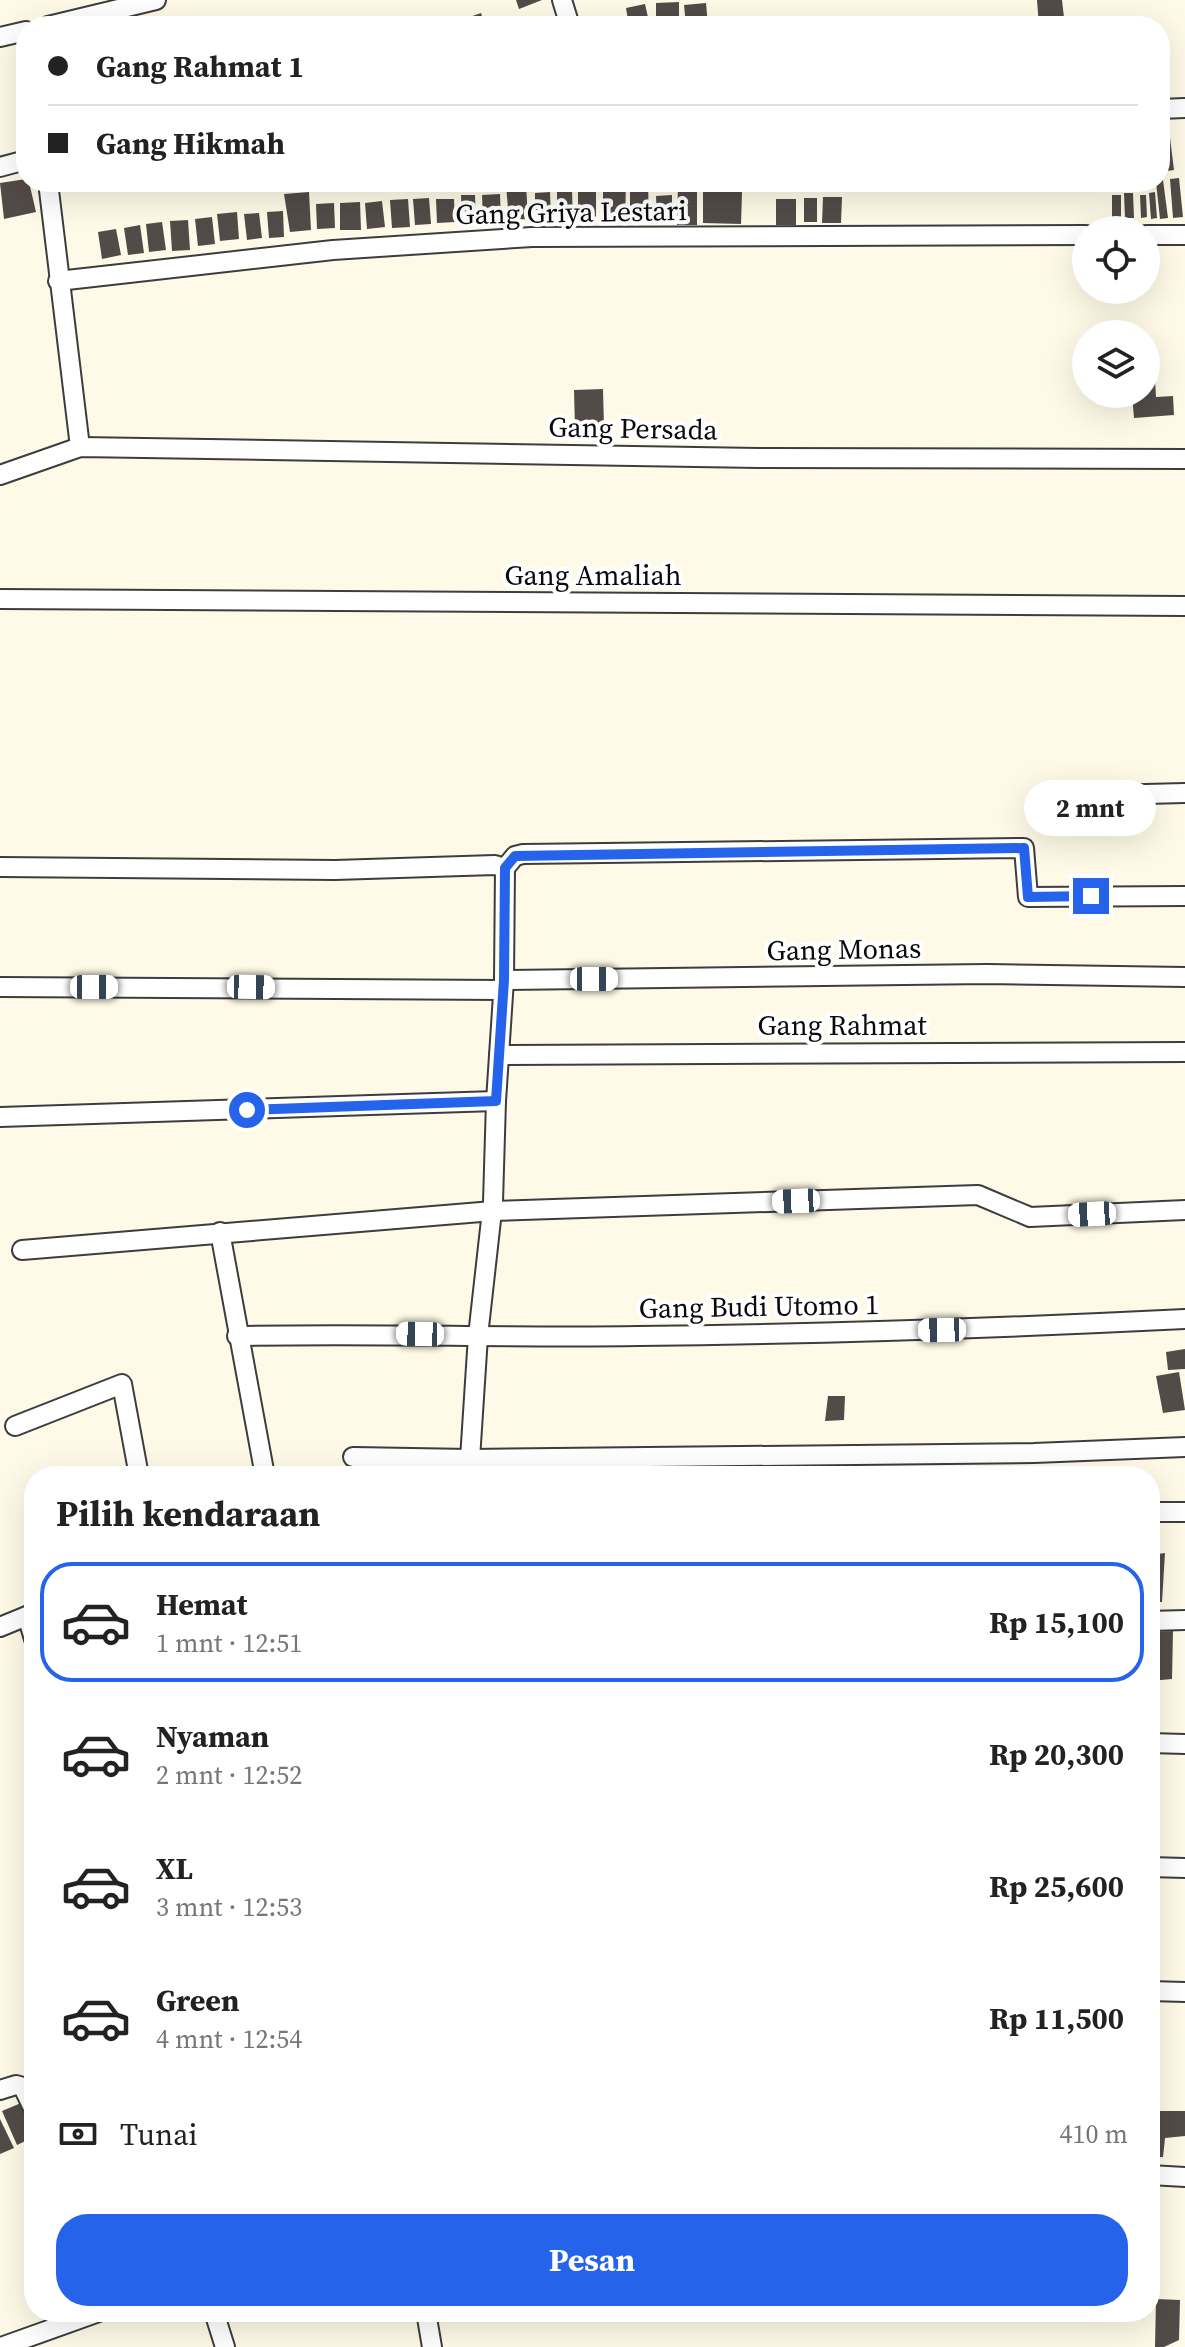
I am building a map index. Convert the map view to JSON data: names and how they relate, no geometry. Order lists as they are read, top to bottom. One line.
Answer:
{"streets":{"street":["Gang Griya Lestari","Gang Persada","Gang Amaliah","Gang Monas","Gang Rahmat","Gang Budi Utomo 1"]},"page":{"banner":["Gang Rahmat 1","Gang Hikmah"],"bubble":"2 mnt","heading":"Pilih kendaraan","list":[{"name":"Hemat","note":"1 mnt · 12:51","value":"Rp 15,100"},{"name":"Nyaman","note":"2 mnt · 12:52","value":"Rp 20,300"},{"name":"XL","note":"3 mnt · 12:53","value":"Rp 25,600"},{"name":"Green","note":"4 mnt · 12:54","value":"Rp 11,500"}],"pay":["Tunai","410 m"],"buttons":"Pesan"}}
